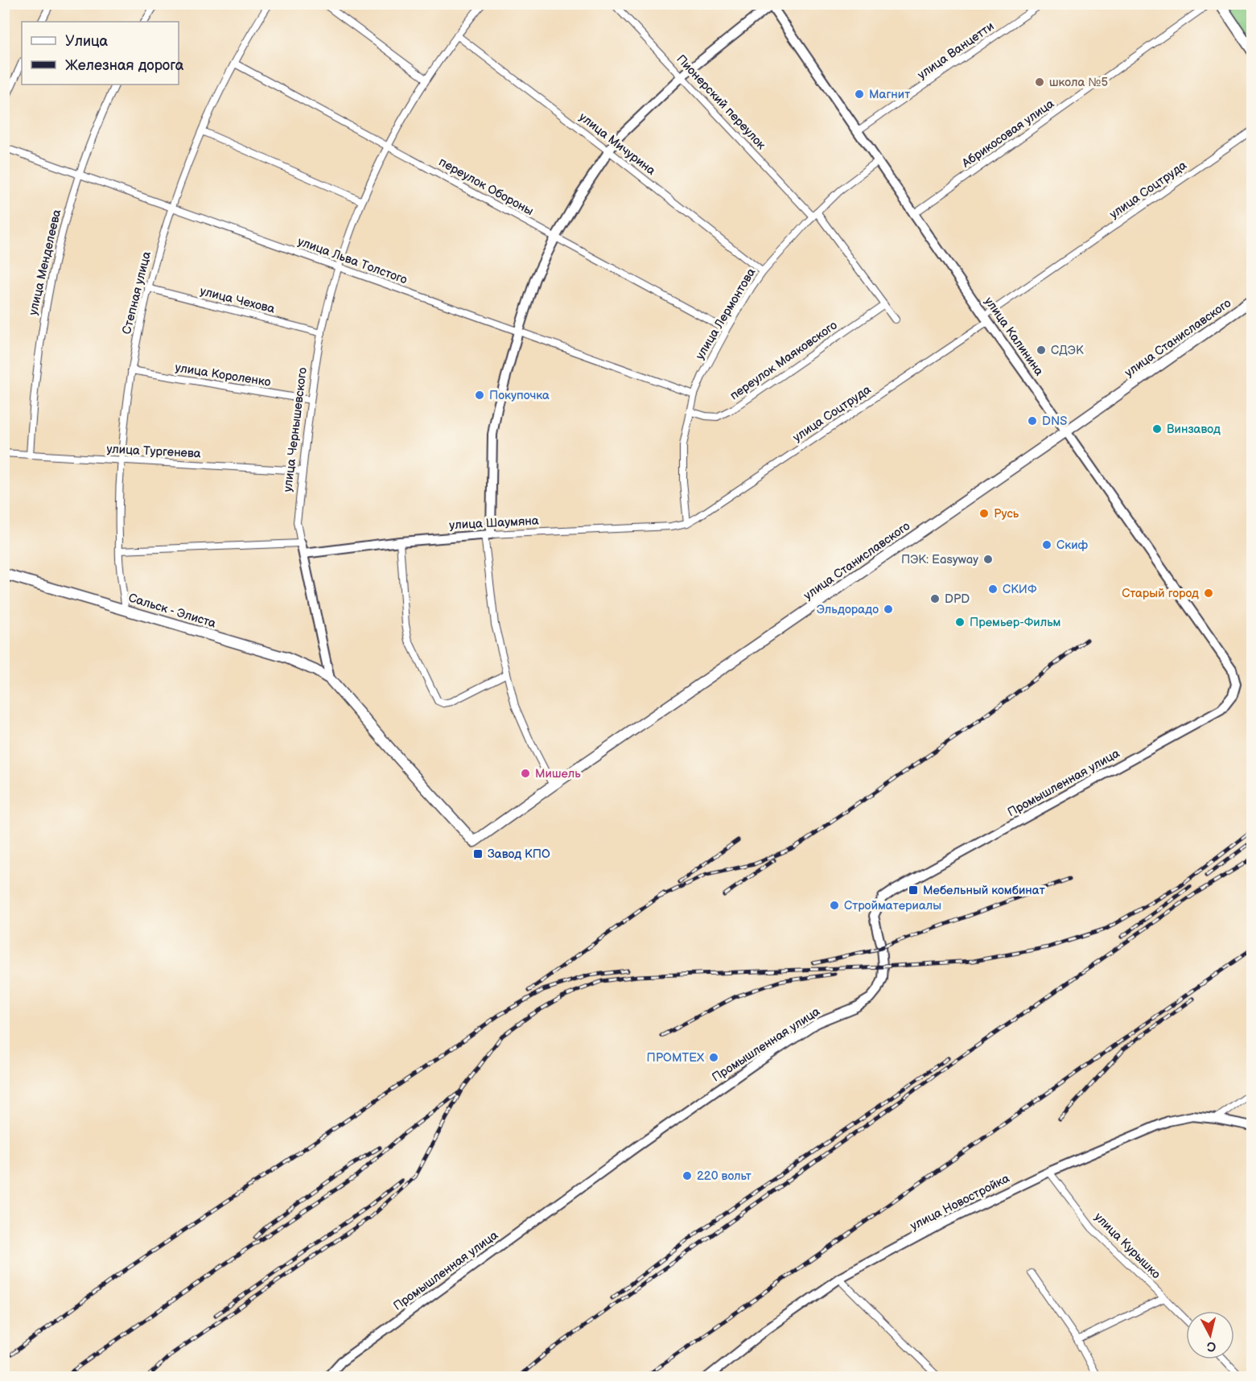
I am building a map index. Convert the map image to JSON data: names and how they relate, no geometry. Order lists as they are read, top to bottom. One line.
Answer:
{"streets":{"main road":["улица Калинина","улица Станиславского","улица Чернышевского","улица Шаумяна","Сальск - Элиста","Промышленная улица","улица Новостройка"],"street":["улица Ванцетти","Пионерский переулок","Абрикосовая улица","улица Мичурина","переулок Обороны","улица Соцтруда","улица Льва Толстого","улица Менделеева","Степная улица","улица Чехова","улица Лермонтова","переулок Маяковского","улица Короленко","улица Тургенева","улица Курышко"]},"crossings":[["улица Ванцетти","улица Калинина"],["Пионерский переулок","улица Лермонтова"],["Абрикосовая улица","улица Калинина"],["улица Мичурина","улица Лермонтова"],["улица Мичурина","улица Чернышевского"],["переулок Обороны","Степная улица"],["переулок Обороны","улица Лермонтова"],["переулок Обороны","улица Чернышевского"],["улица Соцтруда","улица Лермонтова"],["улица Соцтруда","улица Калинина"],["улица Соцтруда","улица Шаумяна"],["улица Льва Толстого","улица Менделеева"],["улица Льва Толстого","Степная улица"],["улица Льва Толстого","улица Лермонтова"],["улица Льва Толстого","улица Чернышевского"],["улица Менделеева","улица Тургенева"],["Степная улица","улица Чехова"],["Степная улица","улица Короленко"],["Степная улица","улица Тургенева"],["Степная улица","Сальск - Элиста"],["улица Чехова","улица Чернышевского"],["улица Лермонтова","улица Калинина"],["улица Лермонтова","переулок Маяковского"],["улица Лермонтова","улица Шаумяна"],["улица Калинина","улица Станиславского"],["улица Калинина","Промышленная улица"],["улица Станиславского","улица Чернышевского"],["улица Короленко","улица Чернышевского"],["улица Чернышевского","улица Тургенева"],["улица Чернышевского","улица Шаумяна"],["улица Чернышевского","Сальск - Элиста"],["улица Новостройка","улица Курышко"]],"places":{"other":["школа №5","Магнит","СДЭК","Покупочка","DNS","Винзавод","Русь","Скиф","ПЭК: Easyway","СКИФ","Старый город","DPD","Эльдорадо","Премьер-Фильм","Мишель","Стройматериалы","ПРОМТЕХ","220 вольт"],"transit":["Завод КПО","Мебельный комбинат"]},"legend":["Улица","Железная дорога"],"north":"bottom"}
